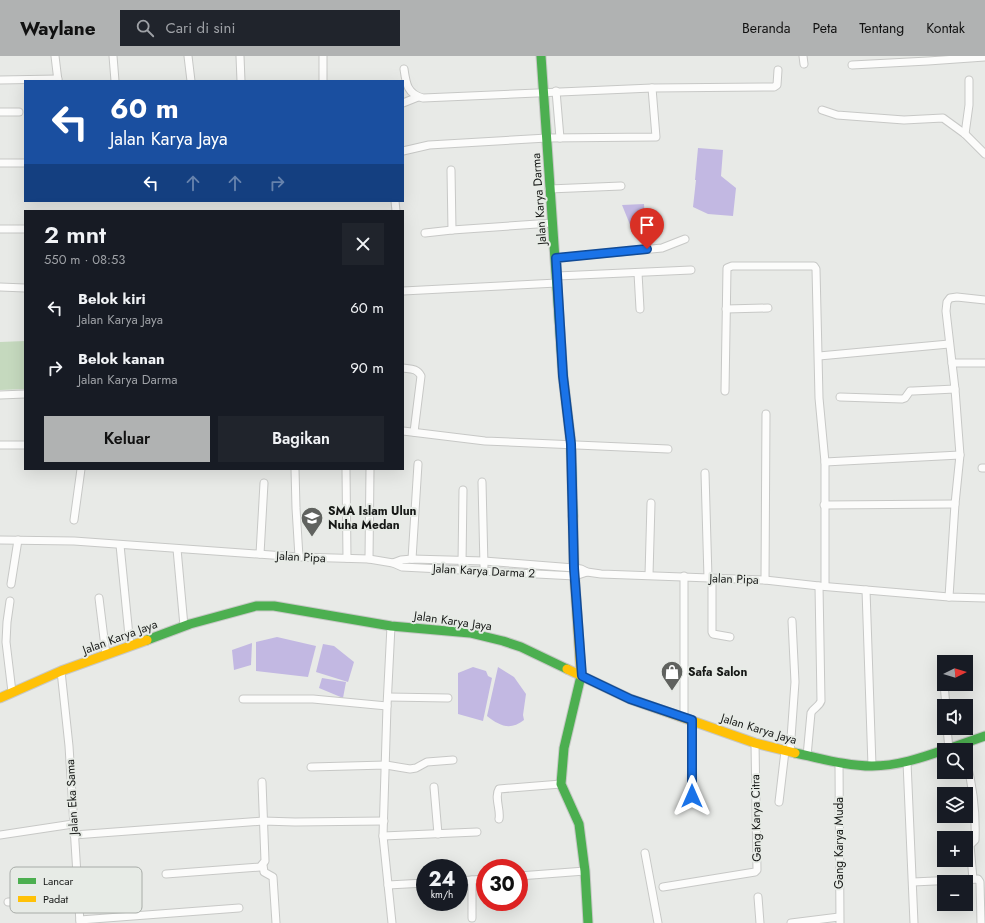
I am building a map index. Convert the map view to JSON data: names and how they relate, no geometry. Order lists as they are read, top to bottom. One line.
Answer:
{"streets":{"main road":["Jalan Karya Darma","Jalan Karya Jaya"],"street":["Jalan Pipa","Jalan Karya Darma 2","Jalan Eka Sama","Gang Karya Citra","Gang Karya Muda"]},"crossings":[["Jalan Karya Darma","Jalan Pipa"],["Jalan Karya Darma","Jalan Karya Darma 2"],["Jalan Karya Darma","Jalan Karya Jaya"],["Jalan Pipa","Jalan Karya Darma 2"],["Jalan Karya Jaya","Jalan Eka Sama"],["Jalan Karya Jaya","Gang Karya Citra"],["Jalan Karya Jaya","Gang Karya Muda"]],"places":{"school or university":["SMA Islam Ulun Nuha Medan"],"shop":["Safa Salon"]},"legend":["Lancar","Padat"],"north":"right","page":{"header":"Waylane","search":"Cari di sini","nav":["Beranda","Peta","Tentang","Kontak"],"turn":["60 m","Jalan Karya Jaya"],"heading":["2 mnt","550 m · 08:53"],"list":[{"name":"Belok kiri","note":"Jalan Karya Jaya","value":"60 m"},{"name":"Belok kanan","note":"Jalan Karya Darma","value":"90 m"}],"buttons":["Keluar","Bagikan"],"map_buttons":["+","−"],"speed":"24 km/h","limit":"30"}}
